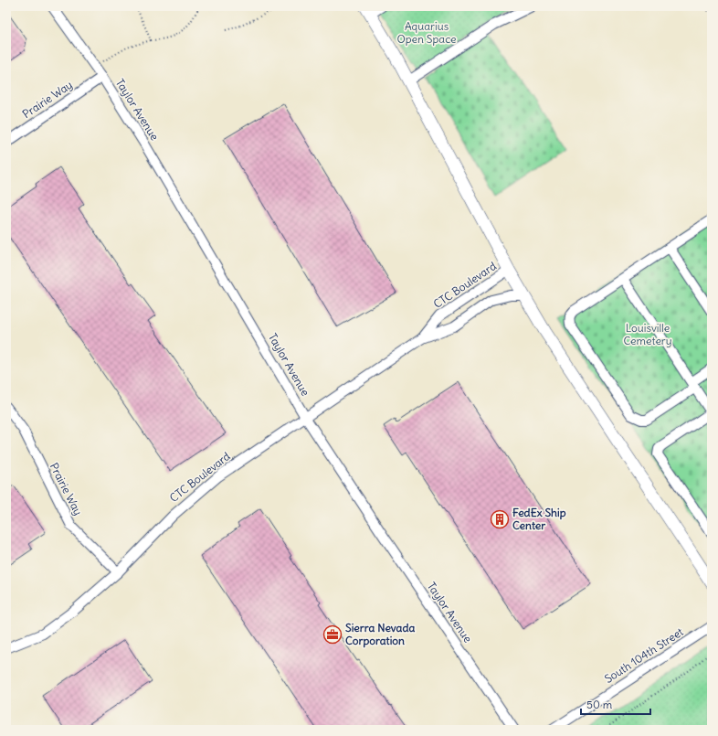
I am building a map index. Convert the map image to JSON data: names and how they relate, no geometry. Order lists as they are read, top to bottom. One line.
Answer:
{"streets":{"street":["Prairie Way","Taylor Avenue","CTC Boulevard","South 104th Street"]},"crossings":[["Prairie Way","Taylor Avenue"],["Prairie Way","CTC Boulevard"],["Taylor Avenue","CTC Boulevard"]],"parks":["Aquarius Open Space","Louisville Cemetery"],"places":{"building":["FedEx Ship Center"],"office":["Sierra Nevada Corporation"]},"scale_bar":"50 m"}
